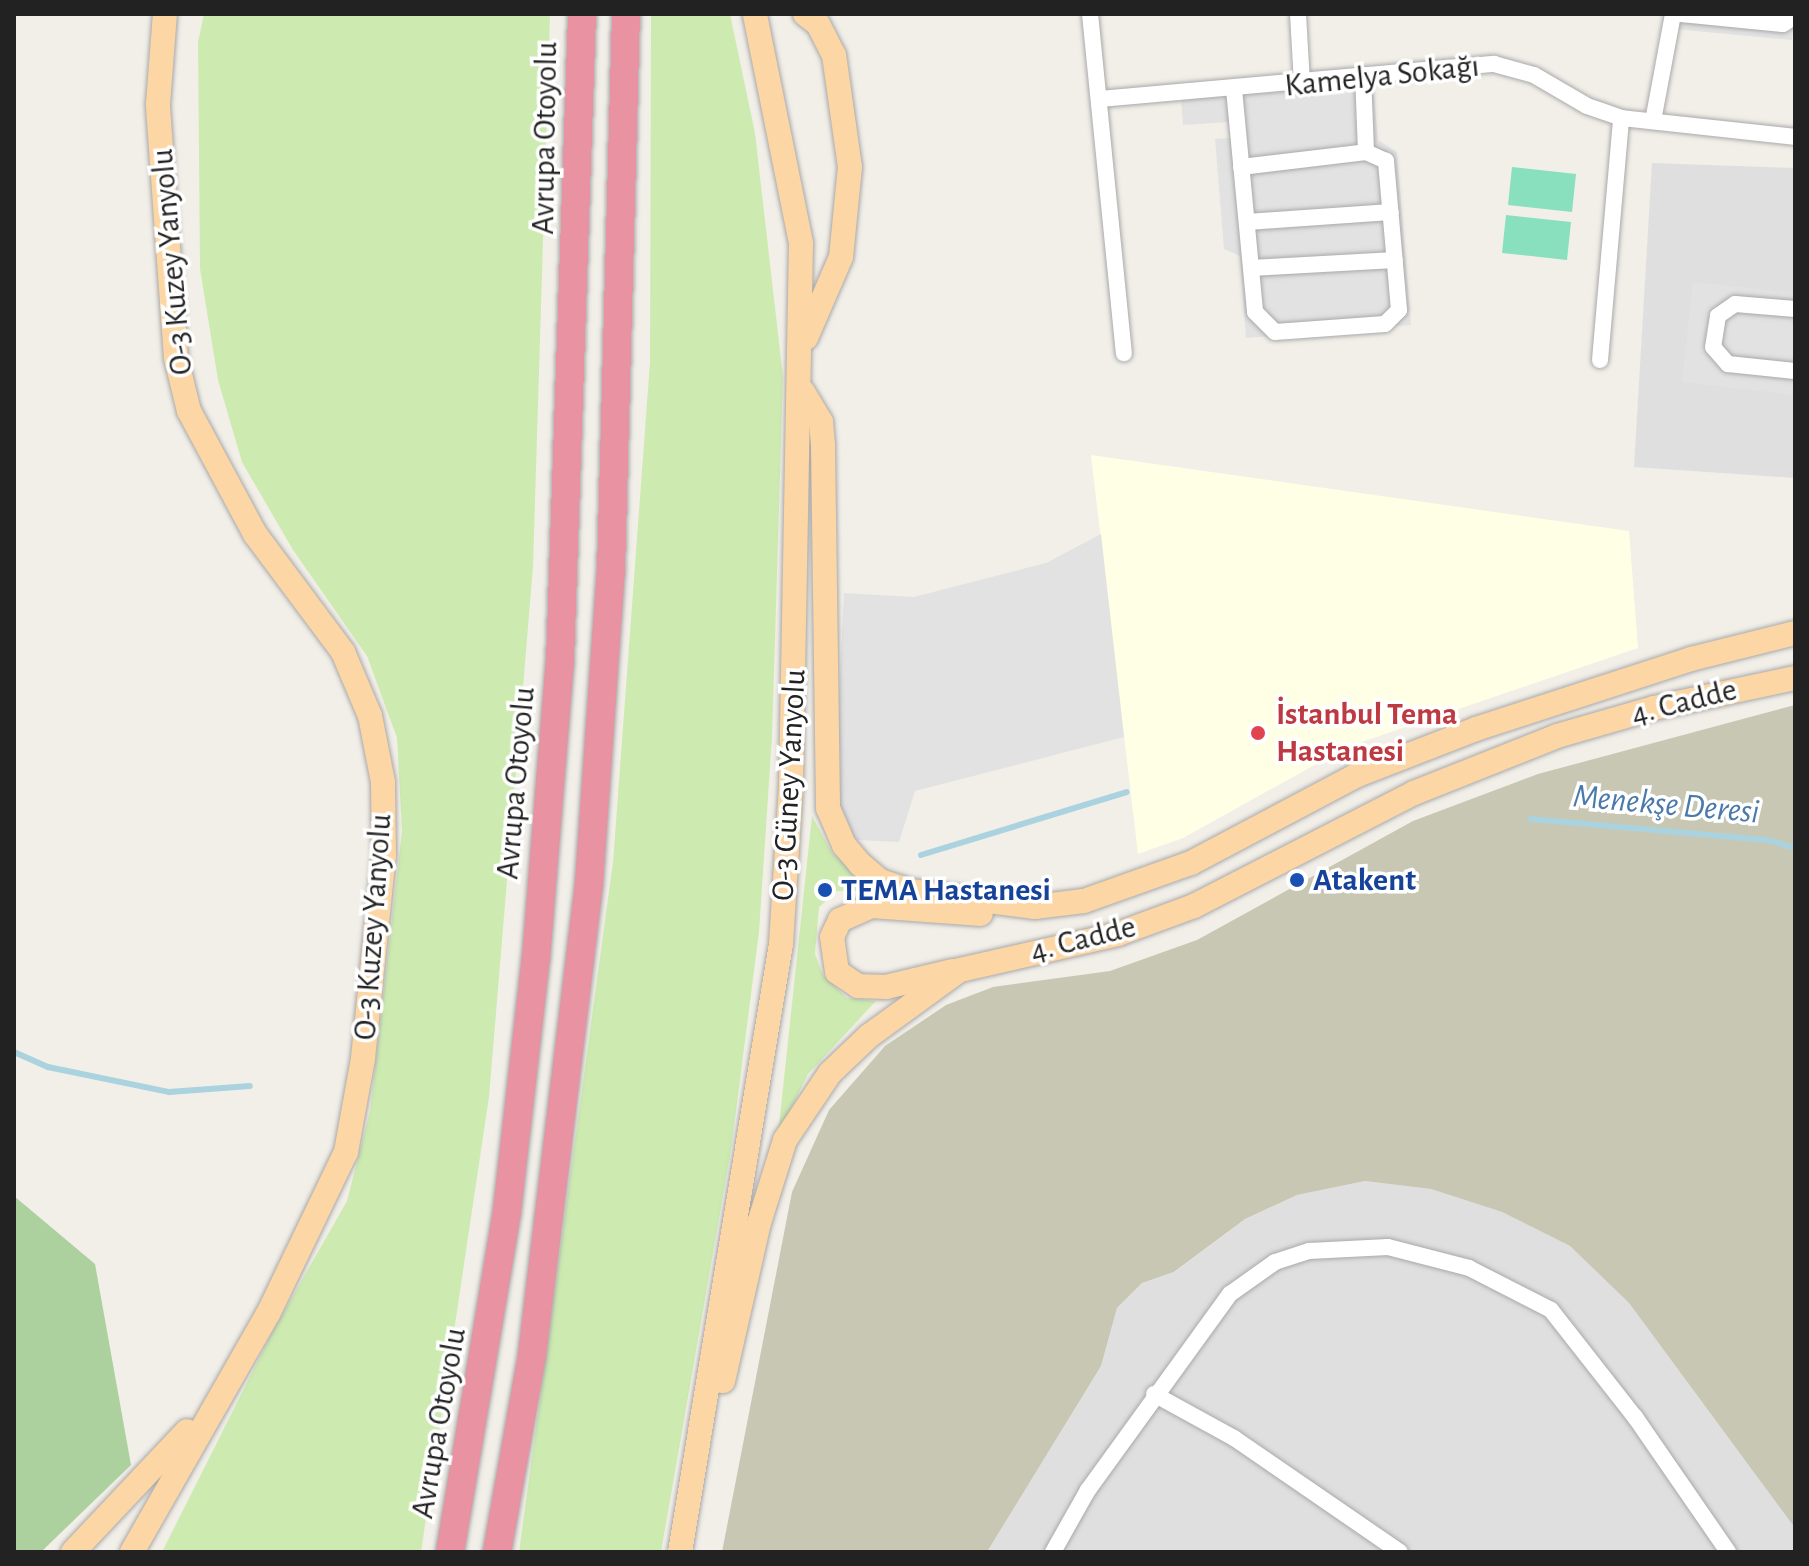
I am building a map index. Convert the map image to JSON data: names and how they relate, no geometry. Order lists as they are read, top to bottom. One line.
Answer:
{"streets":{"highway":["Avrupa Otoyolu"],"main road":["O-3 Kuzey Yanyolu","4. Cadde","O-3 Güney Yanyolu"],"street":["Kamelya Sokağı"]},"crossings":[["4. Cadde","O-3 Güney Yanyolu"]],"water":["Menekşe Deresi"],"places":["İstanbul Tema Hastanesi","Atakent","TEMA Hastanesi"]}
